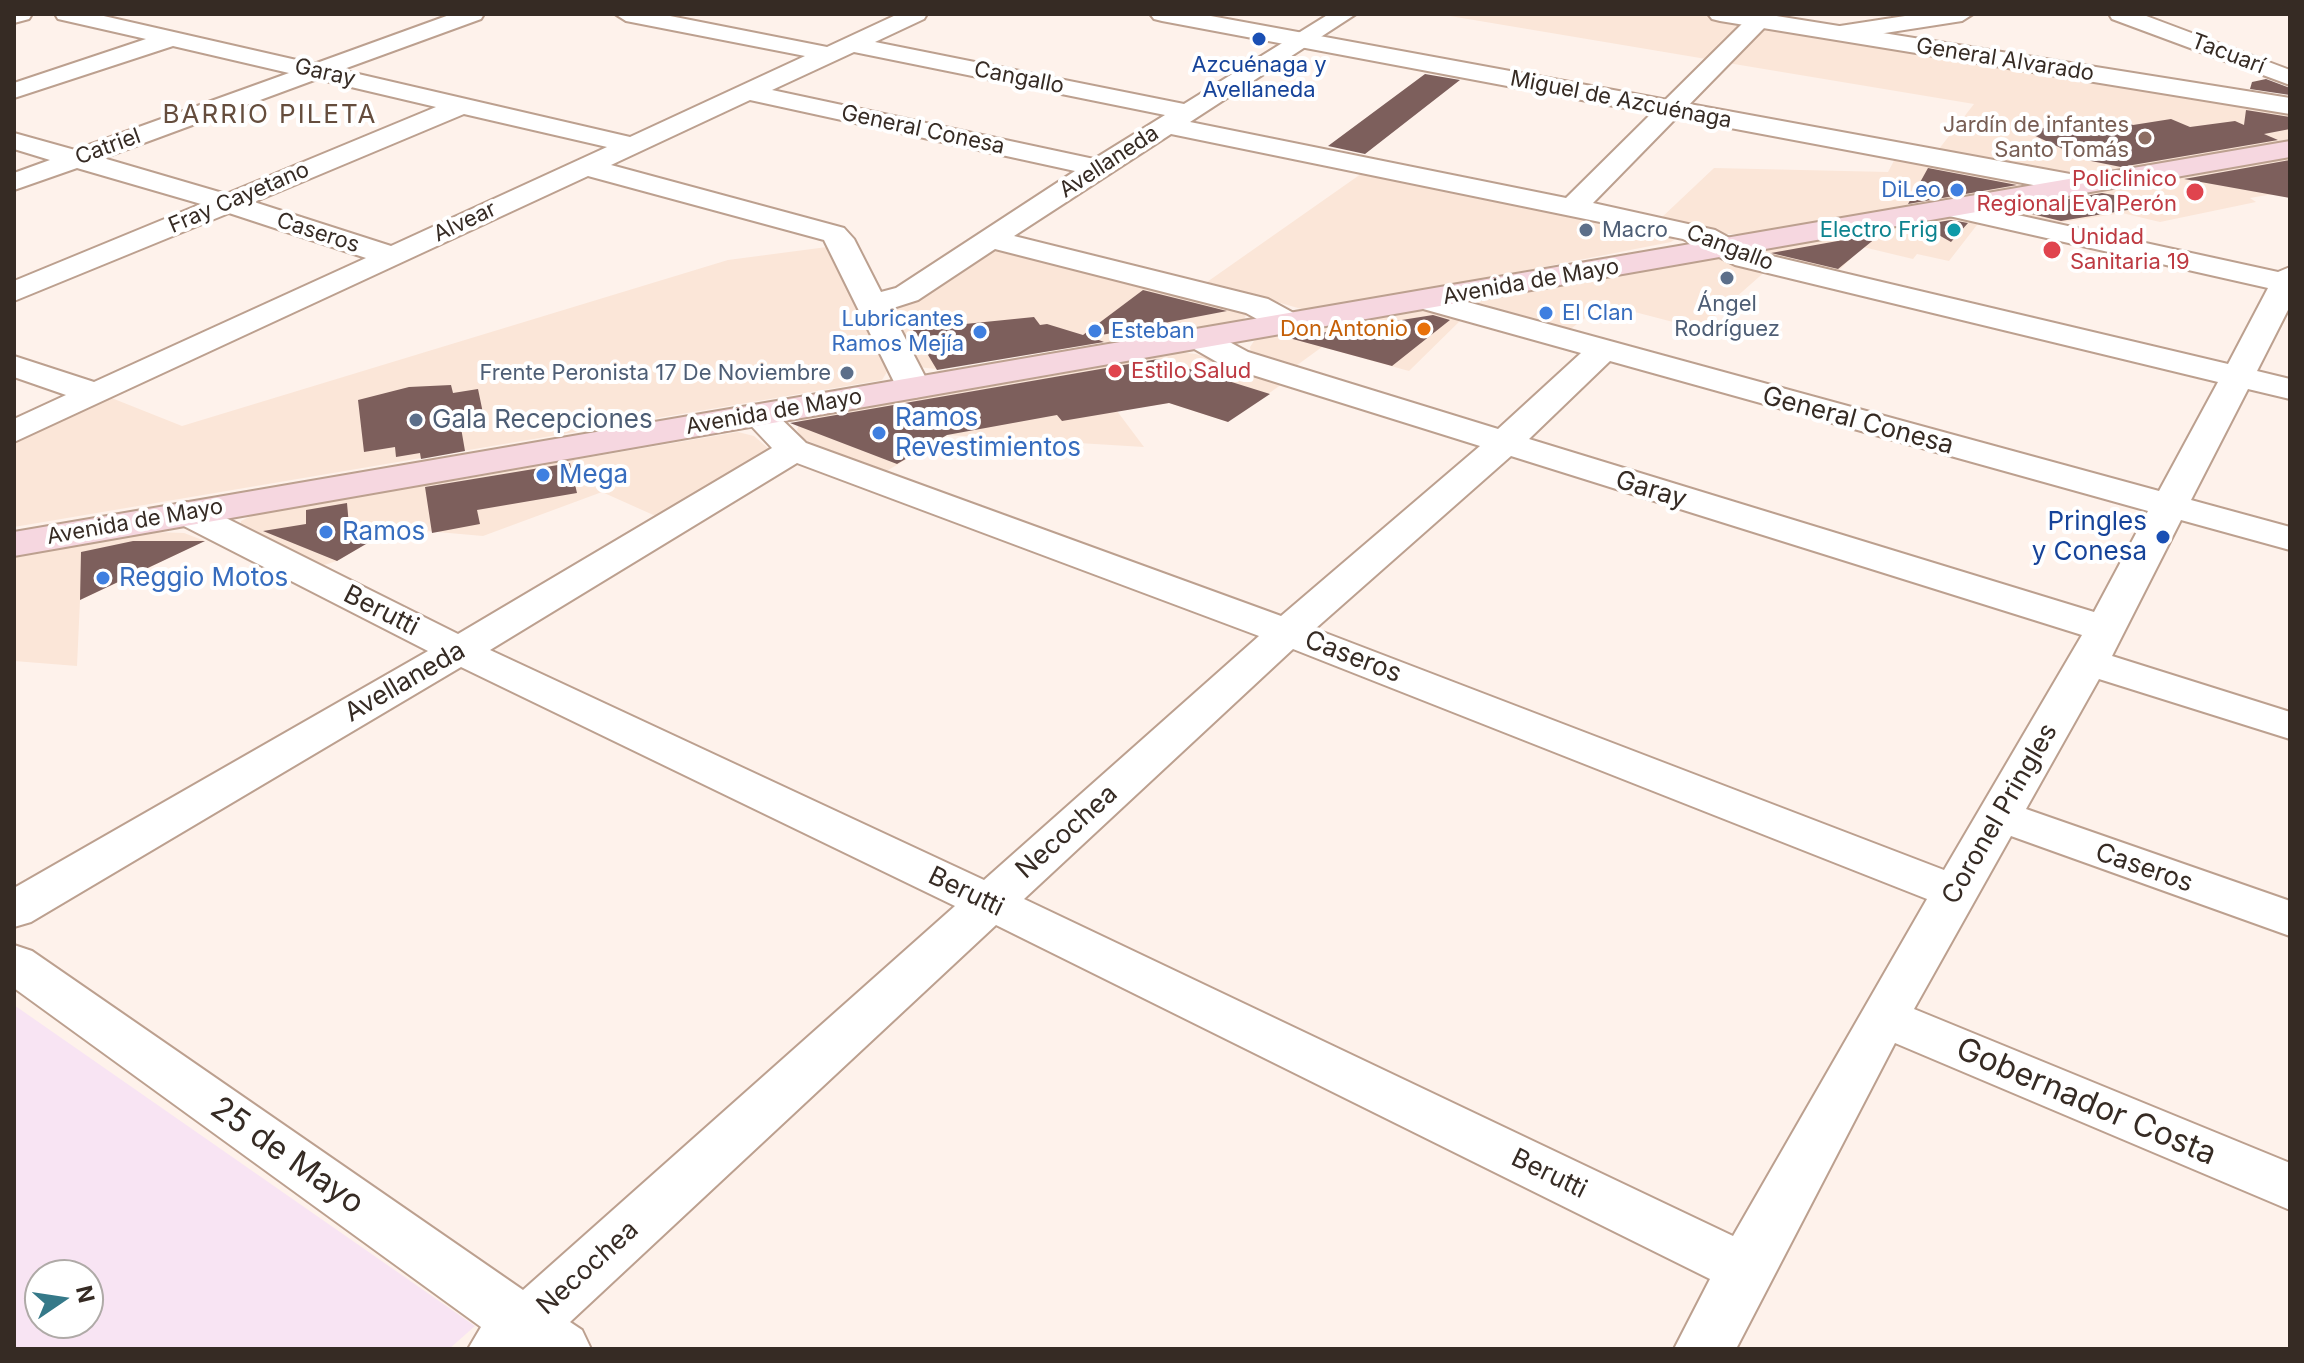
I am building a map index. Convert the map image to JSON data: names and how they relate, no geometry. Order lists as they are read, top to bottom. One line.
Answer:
{"streets":{"main road":["Avenida de Mayo"],"street":["Tacuarí","General Alvarado","Garay","Cangallo","Miguel de Azcuénaga","General Conesa","Catriel","Avellaneda","Fray Cayetano","Alvear","Caseros","Berutti","Coronel Pringles","Necochea","Gobernador Costa","25 de Mayo"]},"crossings":[["Garay","Catriel"],["Garay","Fray Cayetano"],["Garay","Alvear"],["Garay","Avenida de Mayo"],["Garay","Coronel Pringles"],["Garay","Necochea"],["Cangallo","Avellaneda"],["Cangallo","Alvear"],["Cangallo","Avenida de Mayo"],["Cangallo","Coronel Pringles"],["Miguel de Azcuénaga","Avellaneda"],["Miguel de Azcuénaga","Avenida de Mayo"],["General Conesa","Avellaneda"],["General Conesa","Alvear"],["General Conesa","Avenida de Mayo"],["General Conesa","Coronel Pringles"],["General Conesa","Necochea"],["Catriel","Caseros"],["Avellaneda","Caseros"],["Avellaneda","Berutti"],["Fray Cayetano","Caseros"],["Alvear","Caseros"],["Caseros","Avenida de Mayo"],["Caseros","Coronel Pringles"],["Caseros","Necochea"],["Avenida de Mayo","Berutti"],["Berutti","Coronel Pringles"],["Berutti","Necochea"],["Coronel Pringles","Gobernador Costa"],["Necochea","25 de Mayo"]],"districts":["BARRIO PILETA"],"places":["Azcuénaga y Avellaneda","Jardín de infantes Santo Tomás","DiLeo","Policlinico Regional Eva Perón","Macro","Electro Frig","Unidad Sanitaria 19","Ángel Rodríguez","El Clan","Don Antonio","Esteban","Lubricantes Ramos Mejía","Estilo Salud","Frente Peronista 17 De Noviembre","Gala Recepciones","Ramos Revestimientos","Mega","Ramos","Pringles y Conesa","Reggio Motos"],"north":"right"}
